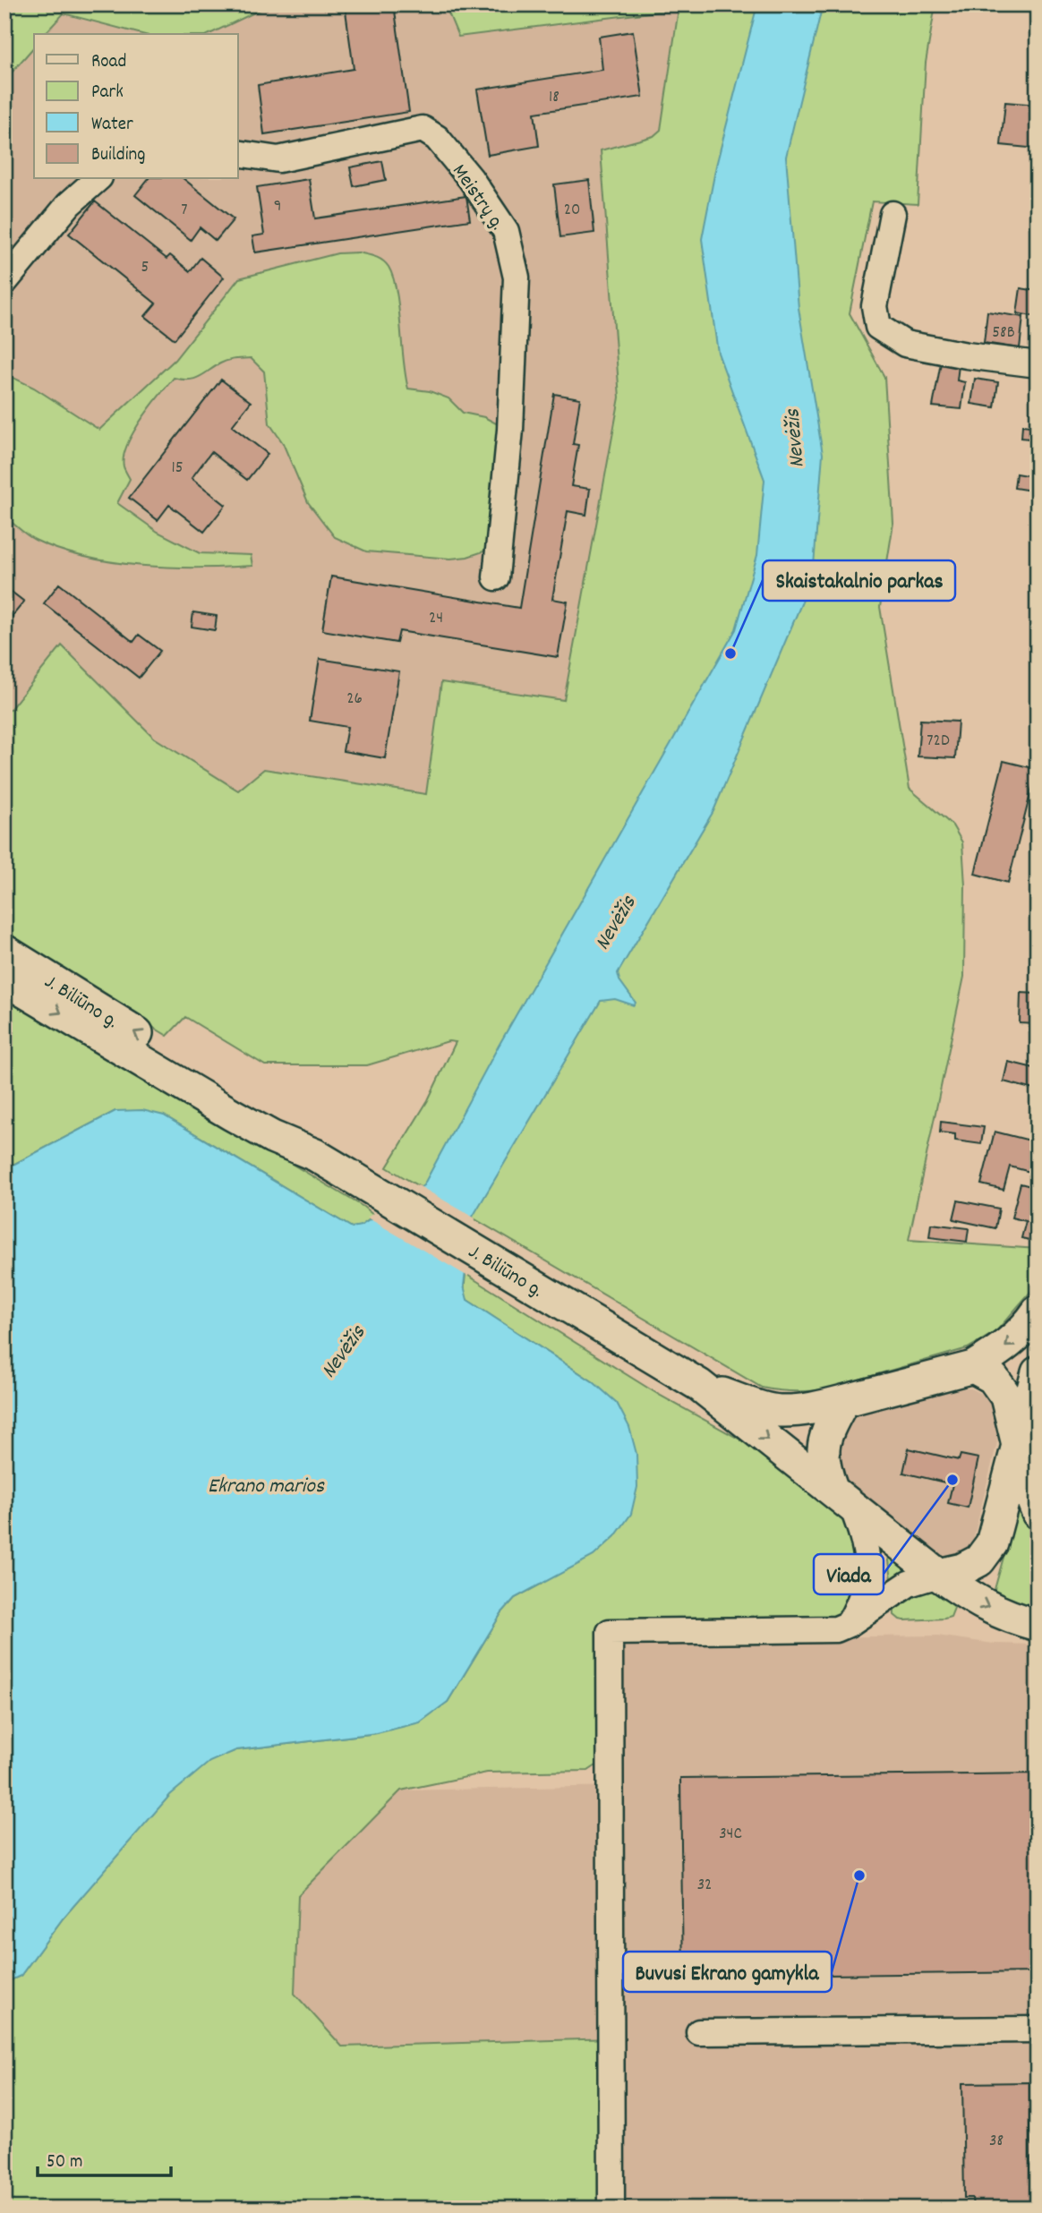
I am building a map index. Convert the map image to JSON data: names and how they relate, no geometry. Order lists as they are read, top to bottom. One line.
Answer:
{"streets":{"main road":["J. Biliūno g."],"street":["Meistrų g."]},"water":["Nevėžis","Ekrano marios"],"places":["Skaistakalnio parkas","Viada","Buvusi Ekrano gamykla"],"house_numbers":["18","9","7","20","5","58B","15","24","26","72D","34C","32","38"],"legend":["Road","Park","Water","Building"],"scale_bar":"50 m"}
